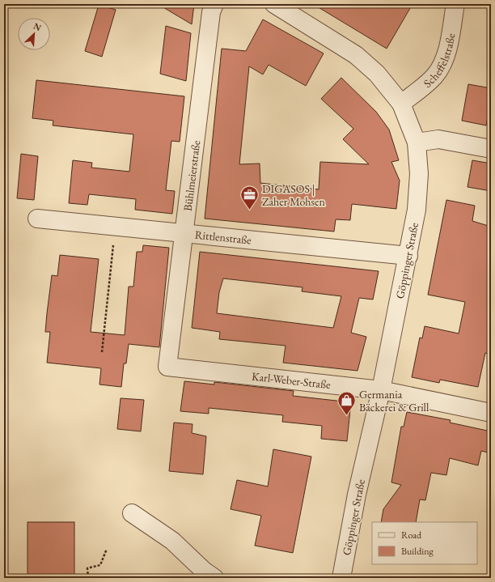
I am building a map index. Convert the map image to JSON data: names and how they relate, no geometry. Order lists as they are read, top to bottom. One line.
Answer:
{"streets":{"street":["Scheffelstraße","Bühlmeierstraße","Rittlenstraße","Göppinger Straße","Karl-Weber-Straße"]},"crossings":[["Scheffelstraße","Göppinger Straße"],["Bühlmeierstraße","Rittlenstraße"],["Bühlmeierstraße","Karl-Weber-Straße"],["Rittlenstraße","Göppinger Straße"],["Göppinger Straße","Karl-Weber-Straße"]],"places":{"office":["DIGASOS | Zaher Mohsen"],"shop":["Germania Bäckerei & Grill"]},"legend":["Road","Building"],"north":"top right"}
